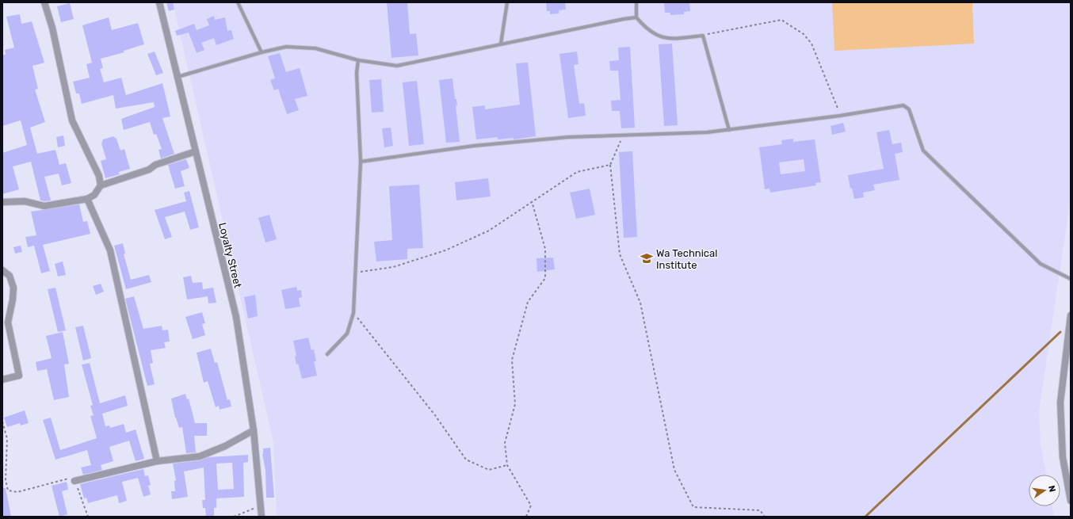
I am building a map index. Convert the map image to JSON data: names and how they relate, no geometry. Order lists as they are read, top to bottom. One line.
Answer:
{"streets":{"street":["Loyalty Street"]},"places":{"school or university":["Wa Technical Institute"]},"north":"right"}
